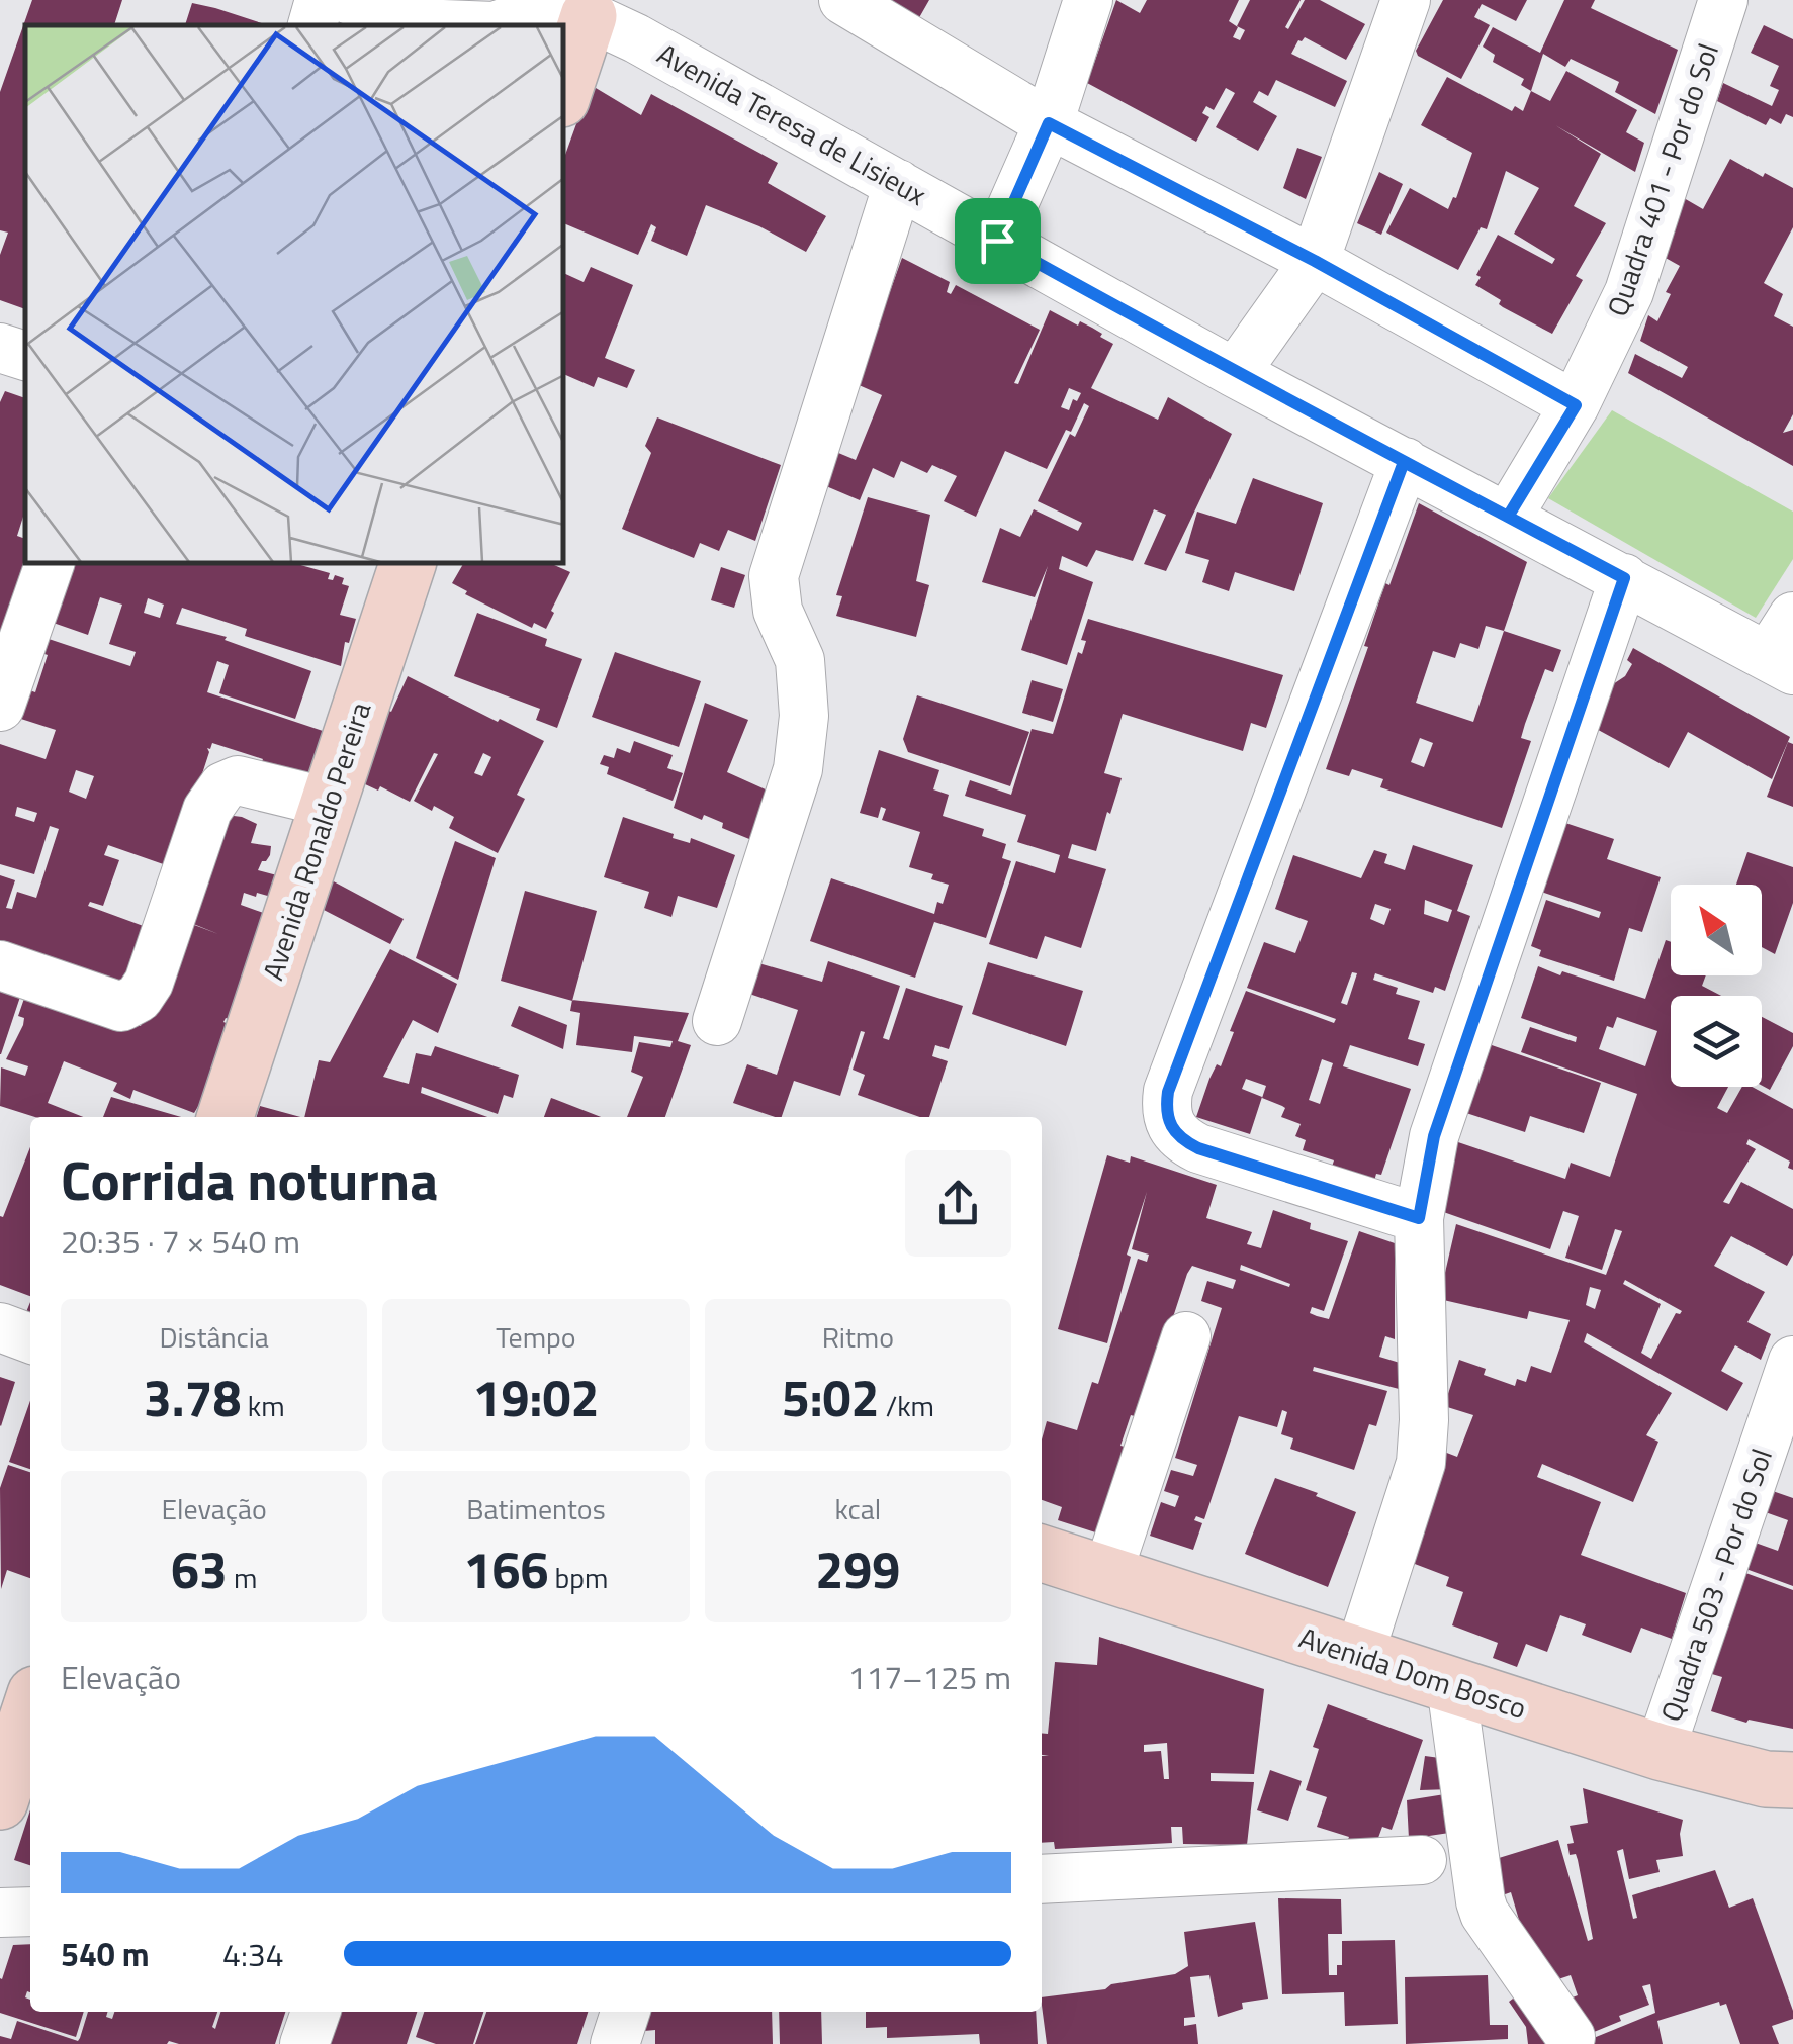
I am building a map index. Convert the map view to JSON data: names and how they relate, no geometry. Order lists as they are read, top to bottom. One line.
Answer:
{"streets":{"street":["Avenida Teresa de Lisieux","Quadra 401 - Por do Sol","Avenida Ronaldo Pereira","Quadra 503 - Por do Sol","Avenida Dom Bosco"]},"crossings":[["Avenida Teresa de Lisieux","Quadra 401 - Por do Sol"],["Quadra 503 - Por do Sol","Avenida Dom Bosco"]],"north":"top left","page":{"heading":["Corrida noturna","20:35 · 7 × 540 m"],"stats":[["Distância","3.78 km"],["Tempo","19:02"],["Ritmo","5:02 /km"],["Elevação","63 m"],["Batimentos","166 bpm"],["kcal","299"]],"chart":["Elevação","117–125 m"],"list":[{"name":"540 m","note":"4:34"}]}}
